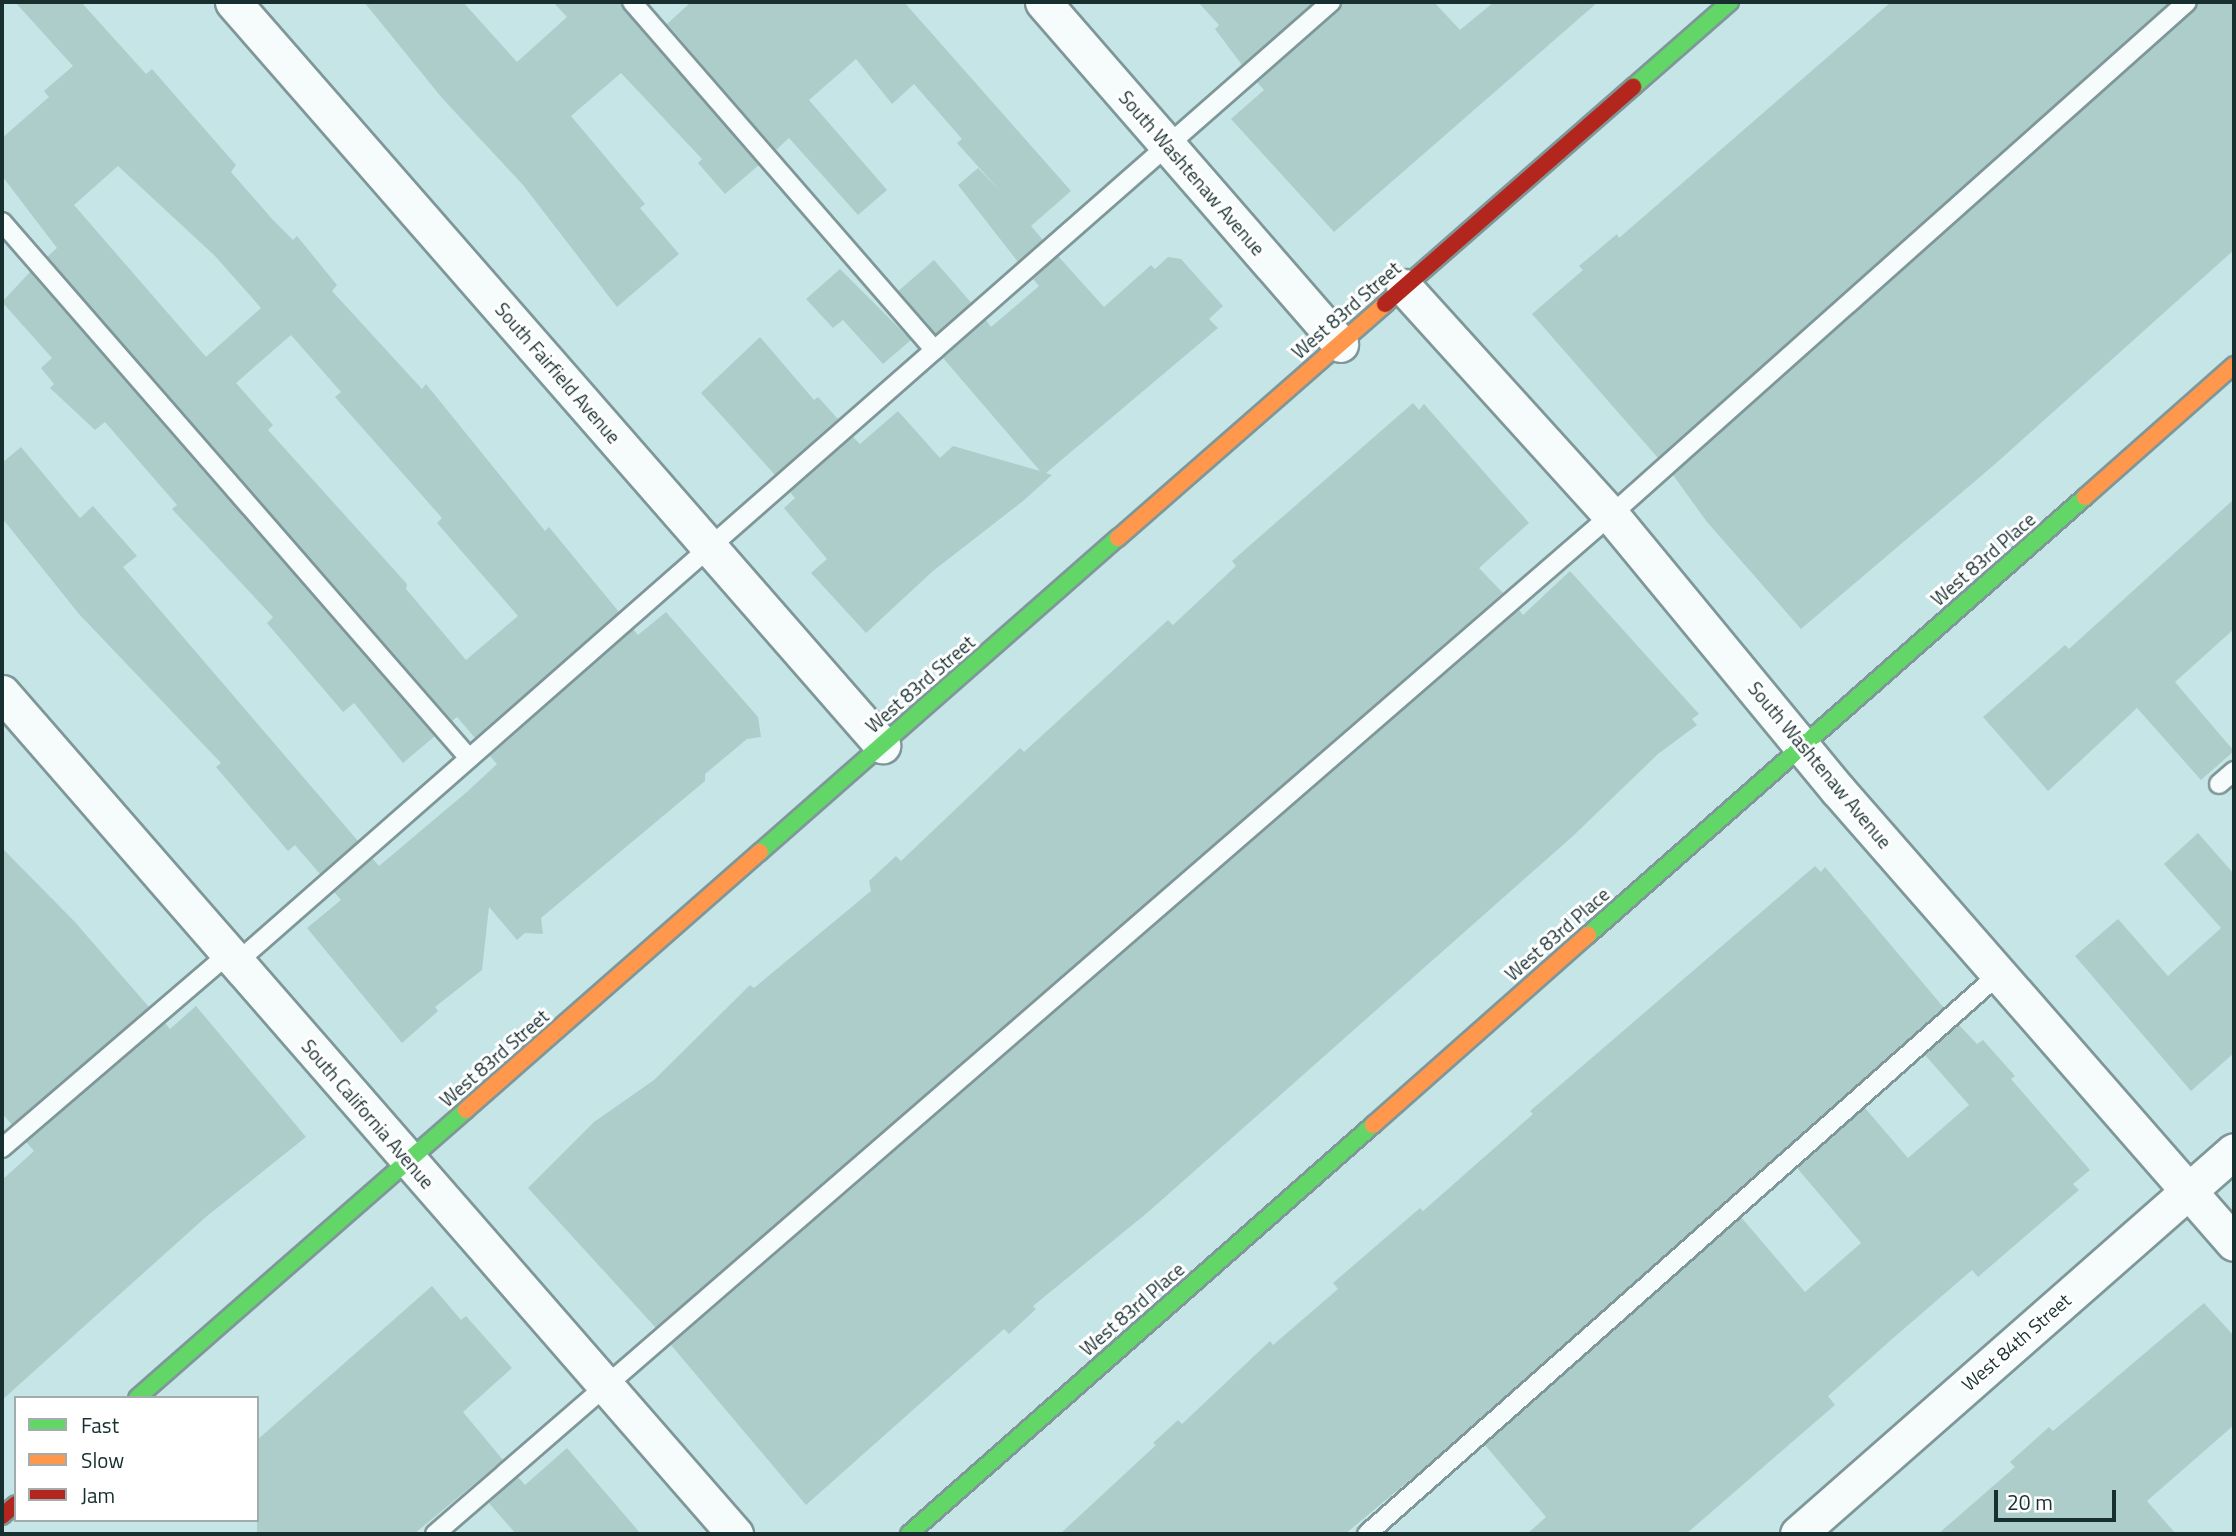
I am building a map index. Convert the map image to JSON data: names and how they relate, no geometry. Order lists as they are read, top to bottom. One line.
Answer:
{"streets":{"street":["South Washtenaw Avenue","West 83rd Street","South Fairfield Avenue","West 83rd Place","South California Avenue","West 84th Street"]},"crossings":[["South Washtenaw Avenue","West 83rd Street"],["South Washtenaw Avenue","West 83rd Place"],["South Washtenaw Avenue","West 84th Street"],["West 83rd Street","South Fairfield Avenue"],["West 83rd Street","South California Avenue"]],"legend":["Fast","Slow","Jam"],"scale_bar":"20 m"}
